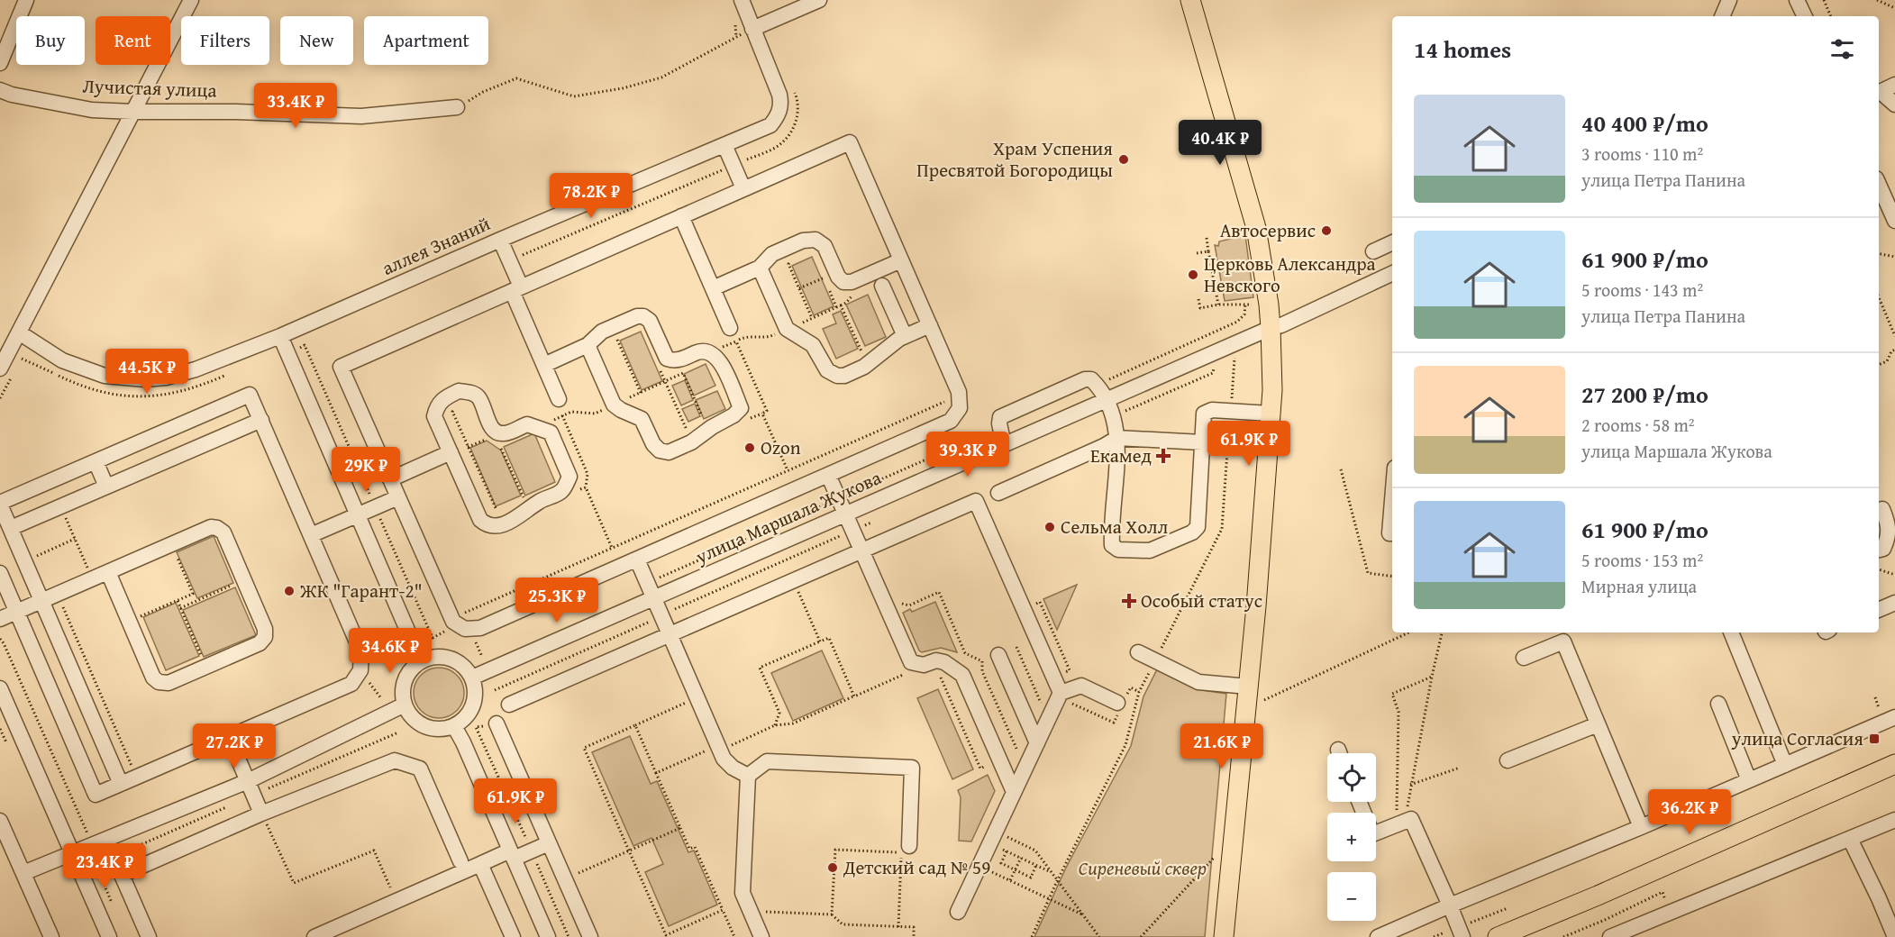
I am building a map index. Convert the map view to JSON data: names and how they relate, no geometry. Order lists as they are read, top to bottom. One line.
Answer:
{"streets":{"street":["Лучистая улица","аллея Знаний","улица Маршала Жукова"]},"parks":["Сиреневый сквер"],"places":{"other":["Храм Успения Пресвятой Богородицы","Автосервис","Церковь Александра Невского","Ozon","Сельма Холл","ЖК \"Гарант-2\"","Детский сад № 59"],"health":["Екамед","Особый статус"],"transit":["улица Согласия"]},"page":{"chip":["Buy","Rent","Filters","New","Apartment"],"heading":"14 homes","list":[{"name":"40 400 ₽/mo","note":"3 rooms · 110 m² · улица Петра Панина"},{"name":"61 900 ₽/mo","note":"5 rooms · 143 m² · улица Петра Панина"},{"name":"27 200 ₽/mo","note":"2 rooms · 58 m² · улица Маршала Жукова"},{"name":"61 900 ₽/mo","note":"5 rooms · 153 m² · Мирная улица"}],"price":["33.4K ₽","40.4K ₽","78.2K ₽","44.5K ₽","61.9K ₽","39.3K ₽","29K ₽","25.3K ₽","34.6K ₽","27.2K ₽","21.6K ₽","61.9K ₽","36.2K ₽","23.4K ₽"],"map_buttons":["+","−"]}}
